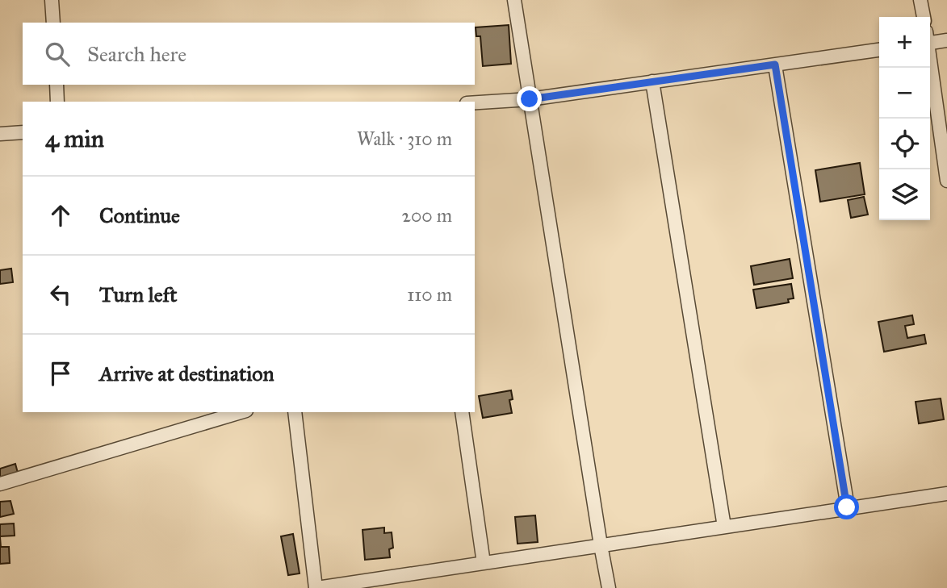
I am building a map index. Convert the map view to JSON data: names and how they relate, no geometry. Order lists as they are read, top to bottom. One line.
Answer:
{"page":{"map_buttons":["+","−"],"search":"Search here","heading":["4 min","Walk · 310 m"],"list":[["Continue","200 m"],["Turn left","110 m"],"Arrive at destination"]}}
